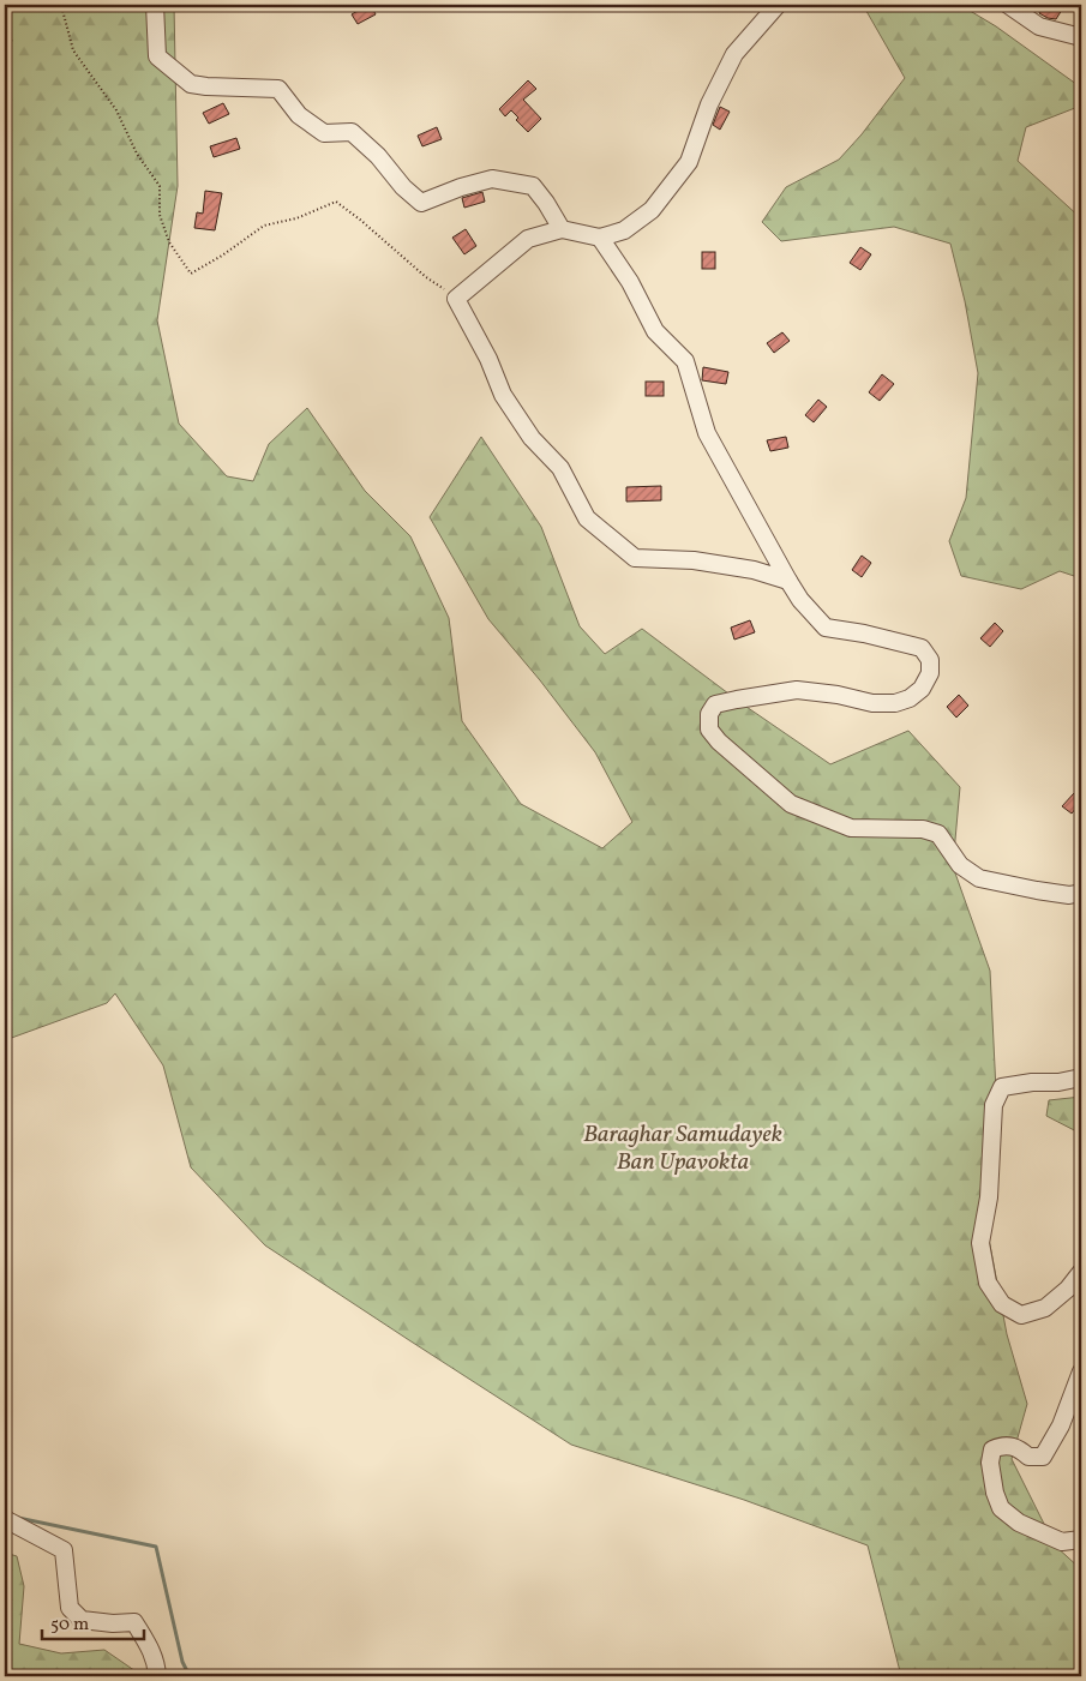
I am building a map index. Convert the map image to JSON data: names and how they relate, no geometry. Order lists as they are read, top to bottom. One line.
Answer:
{"parks":["Baraghar Samudayek Ban Upavokta"],"scale_bar":"50 m"}
